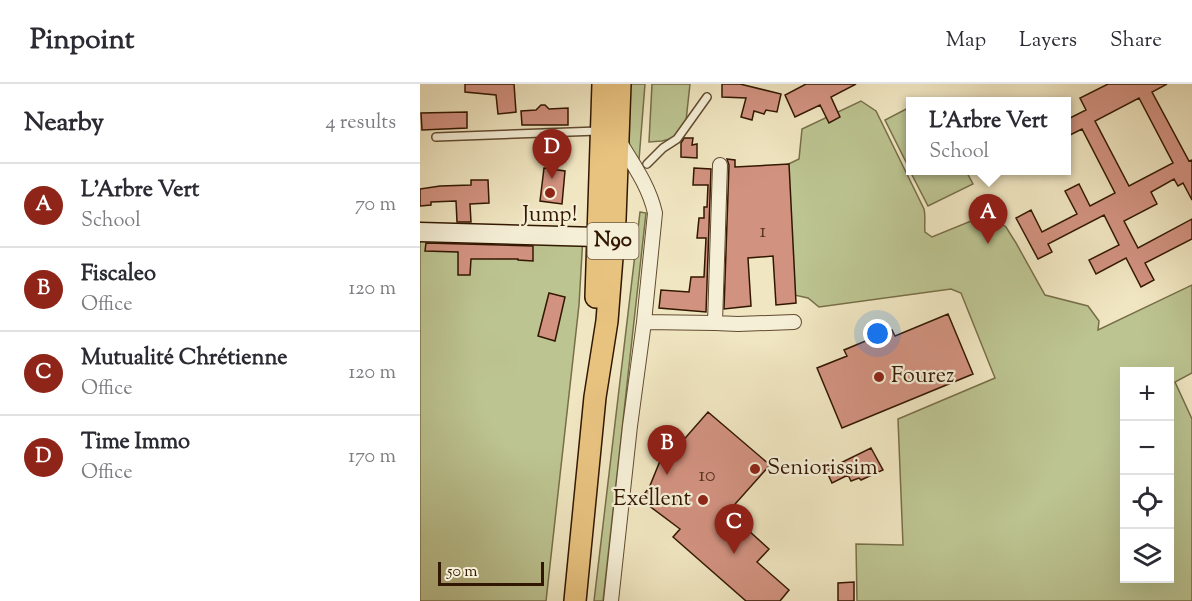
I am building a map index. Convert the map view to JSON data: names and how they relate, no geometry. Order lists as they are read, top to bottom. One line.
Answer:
{"streets":{"main road":["N90"]},"places":["Jump!","Fourez","Seniorissim","Exellent"],"house_numbers":["1","10"],"scale_bar":"50 m","page":{"header":"Pinpoint","nav":["Map","Layers","Share"],"heading":["Nearby","4 results"],"popup":["L'Arbre Vert","School"],"pins":["D","A","B","C"],"list":[{"mark":"A","name":"L'Arbre Vert","note":"School","value":"70 m"},{"mark":"B","name":"Fiscaleo","note":"Office","value":"120 m"},{"mark":"C","name":"Mutualité Chrétienne","note":"Office","value":"120 m"},{"mark":"D","name":"Time Immo","note":"Office","value":"170 m"}],"map_buttons":["+","−"],"scale":"50 m"}}
